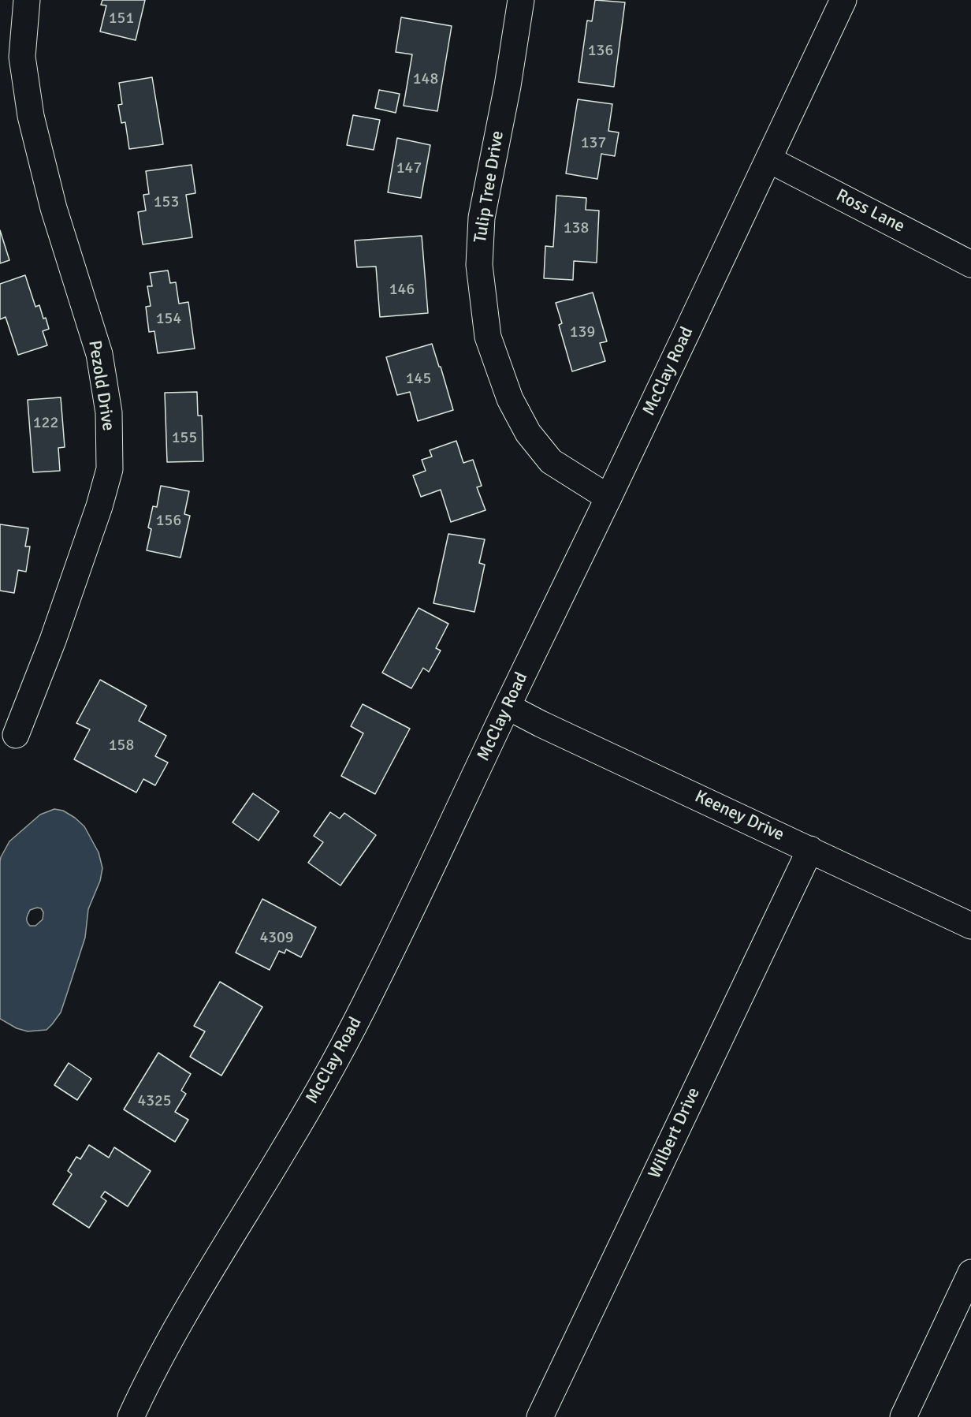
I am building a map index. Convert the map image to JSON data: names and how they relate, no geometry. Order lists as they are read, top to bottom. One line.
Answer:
{"streets":{"street":["Tulip Tree Drive","Ross Lane","McClay Road","Pezold Drive","Keeney Drive","Wilbert Drive"]},"crossings":[["Tulip Tree Drive","McClay Road"],["Ross Lane","McClay Road"],["McClay Road","Keeney Drive"],["Keeney Drive","Wilbert Drive"]],"house_numbers":["151","136","148","137","147","153","138","146","154","139","145","122","155","156","158","4309","4325"]}
